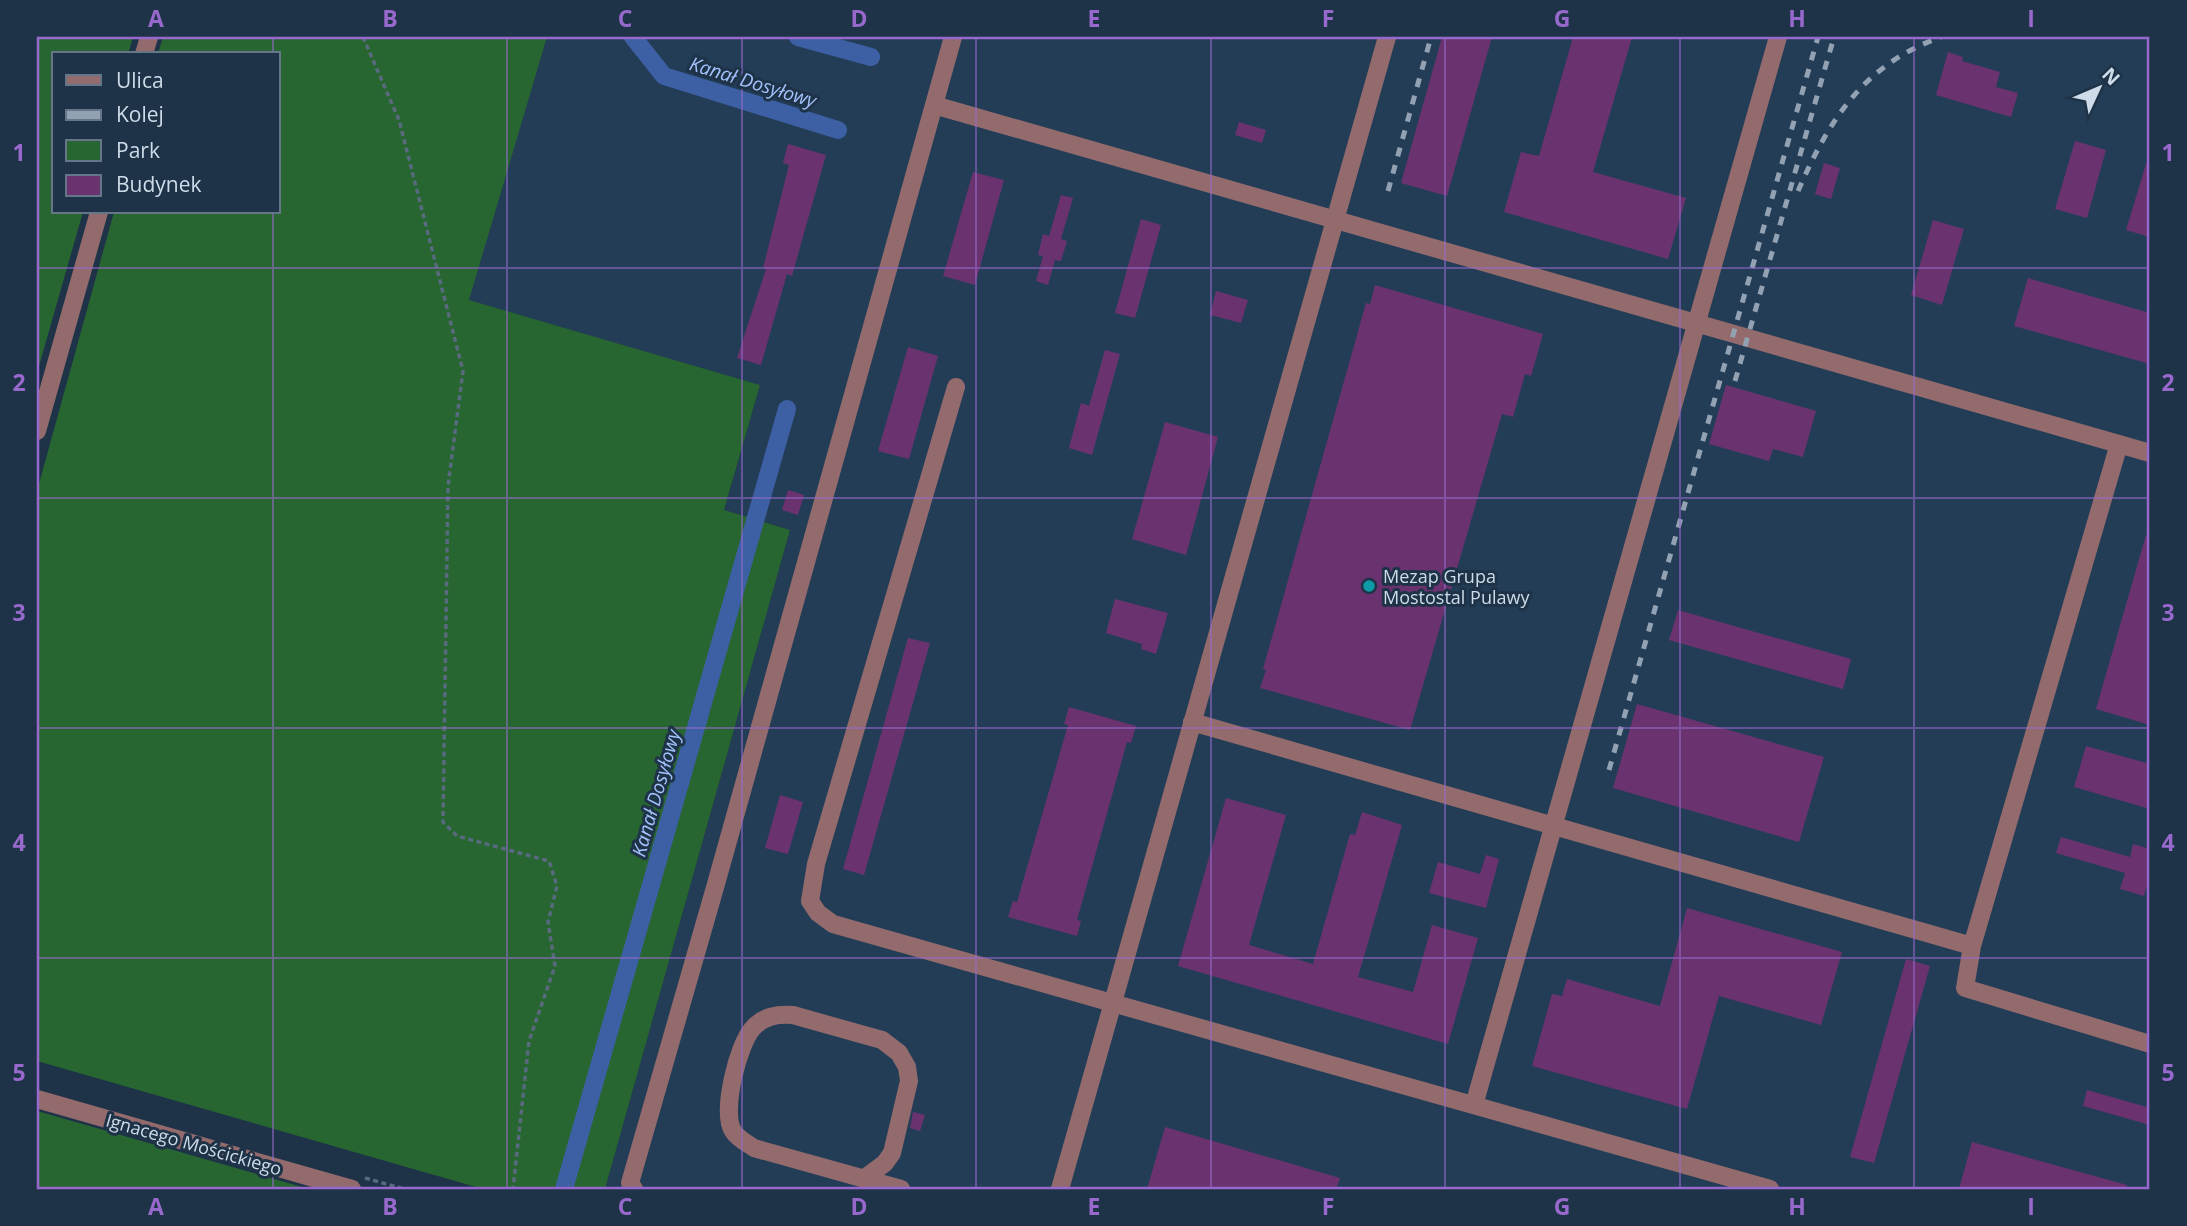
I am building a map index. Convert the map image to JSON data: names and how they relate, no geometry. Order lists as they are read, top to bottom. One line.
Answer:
{"streets":{"street":["Ignacego Mościckiego"]},"water":["Kanał Dosyłowy"],"places":["Mezap Grupa Mostostal Pulawy"],"legend":["Ulica","Kolej","Park","Budynek"],"north":"top right","grid":{"columns":["A","B","C","D","E","F","G","H","I"],"rows":["1","2","3","4","5"]}}
